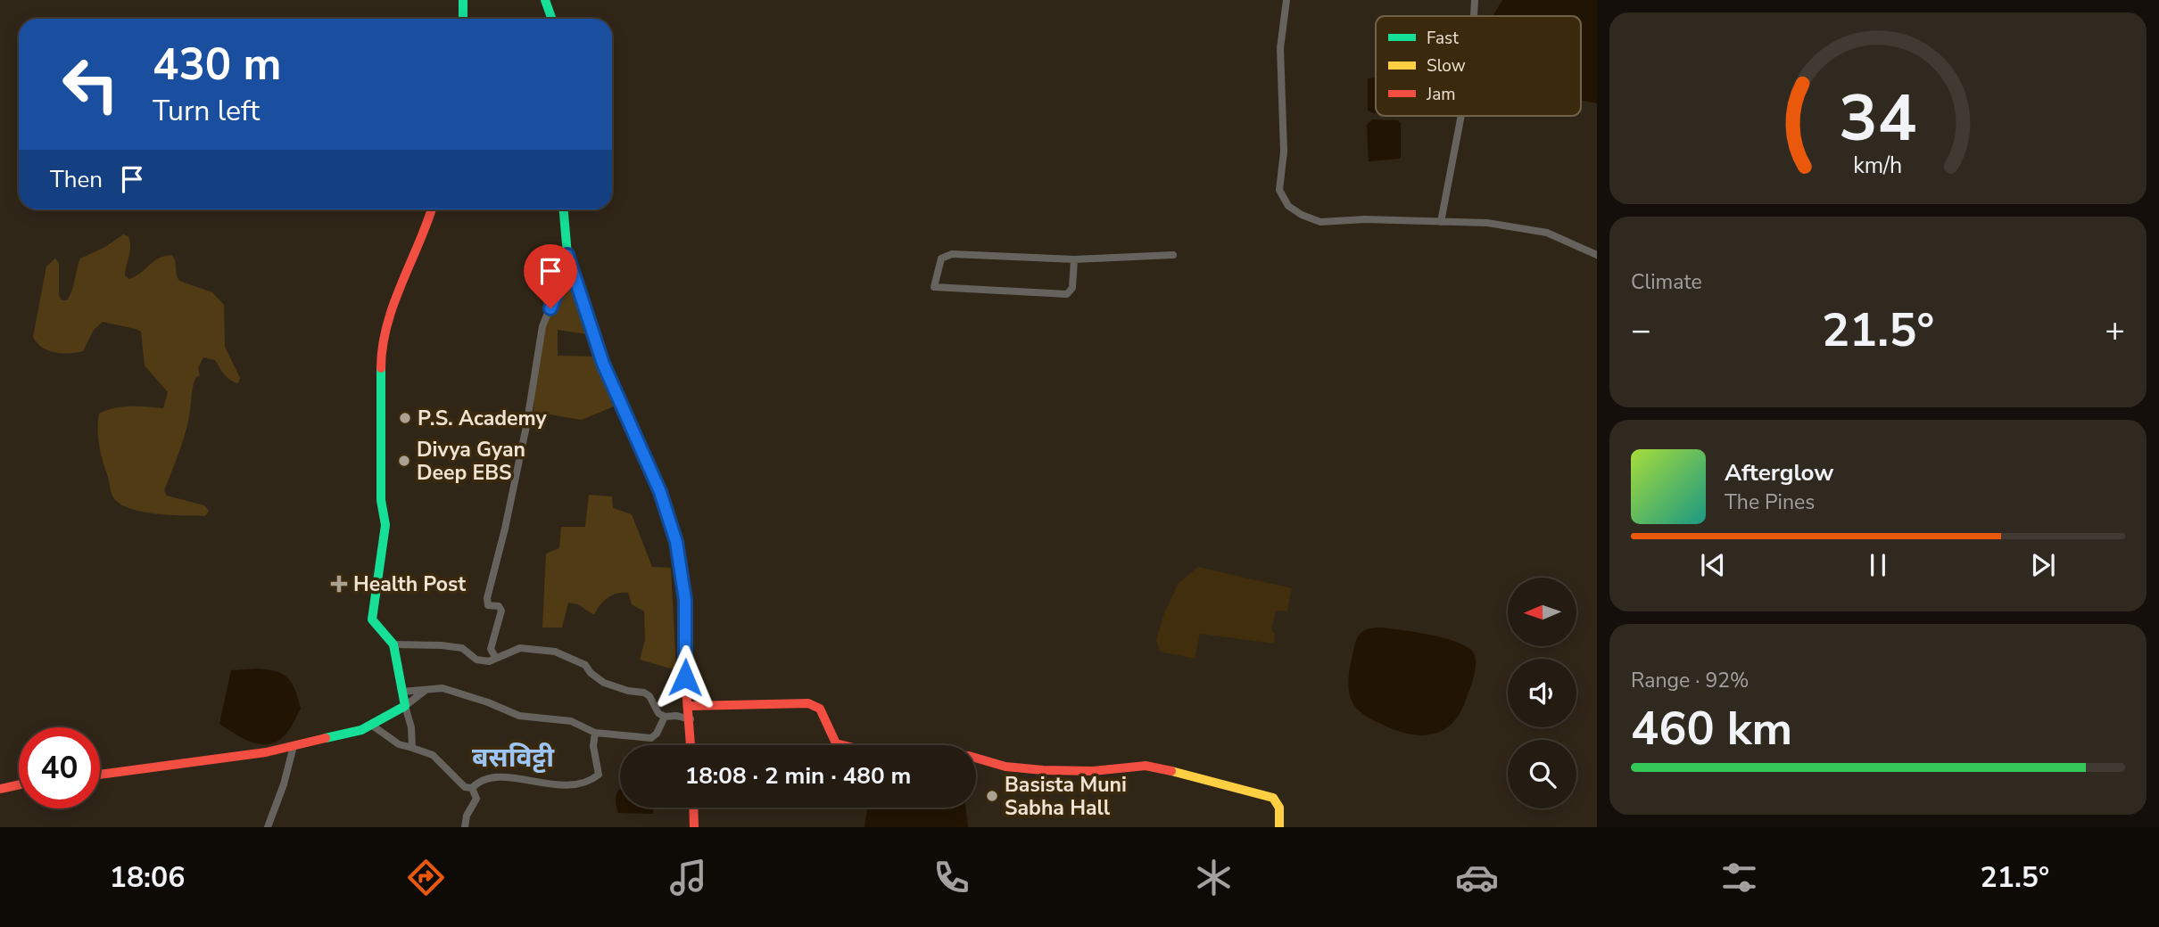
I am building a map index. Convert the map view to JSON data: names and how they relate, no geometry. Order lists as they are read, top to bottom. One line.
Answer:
{"districts":["बसविट्टी"],"places":{"other":["P.S. Academy","Divya Gyan Deep EBS","Basista Muni Sabha Hall"],"health":["Health Post"]},"legend":["Fast","Slow","Jam"],"north":"left","page":{"turn":["430 m","Turn left"],"then":"Then","tile":["Climate",["Range · 92%","460 km"]],"heat":["−","21.5°","+"],"song":["Afterglow","The Pines"],"limit":"40","trip":"18:08 · 2 min · 480 m","tabs":["18:06","21.5°"],"gauge":["34","km/h"]}}
